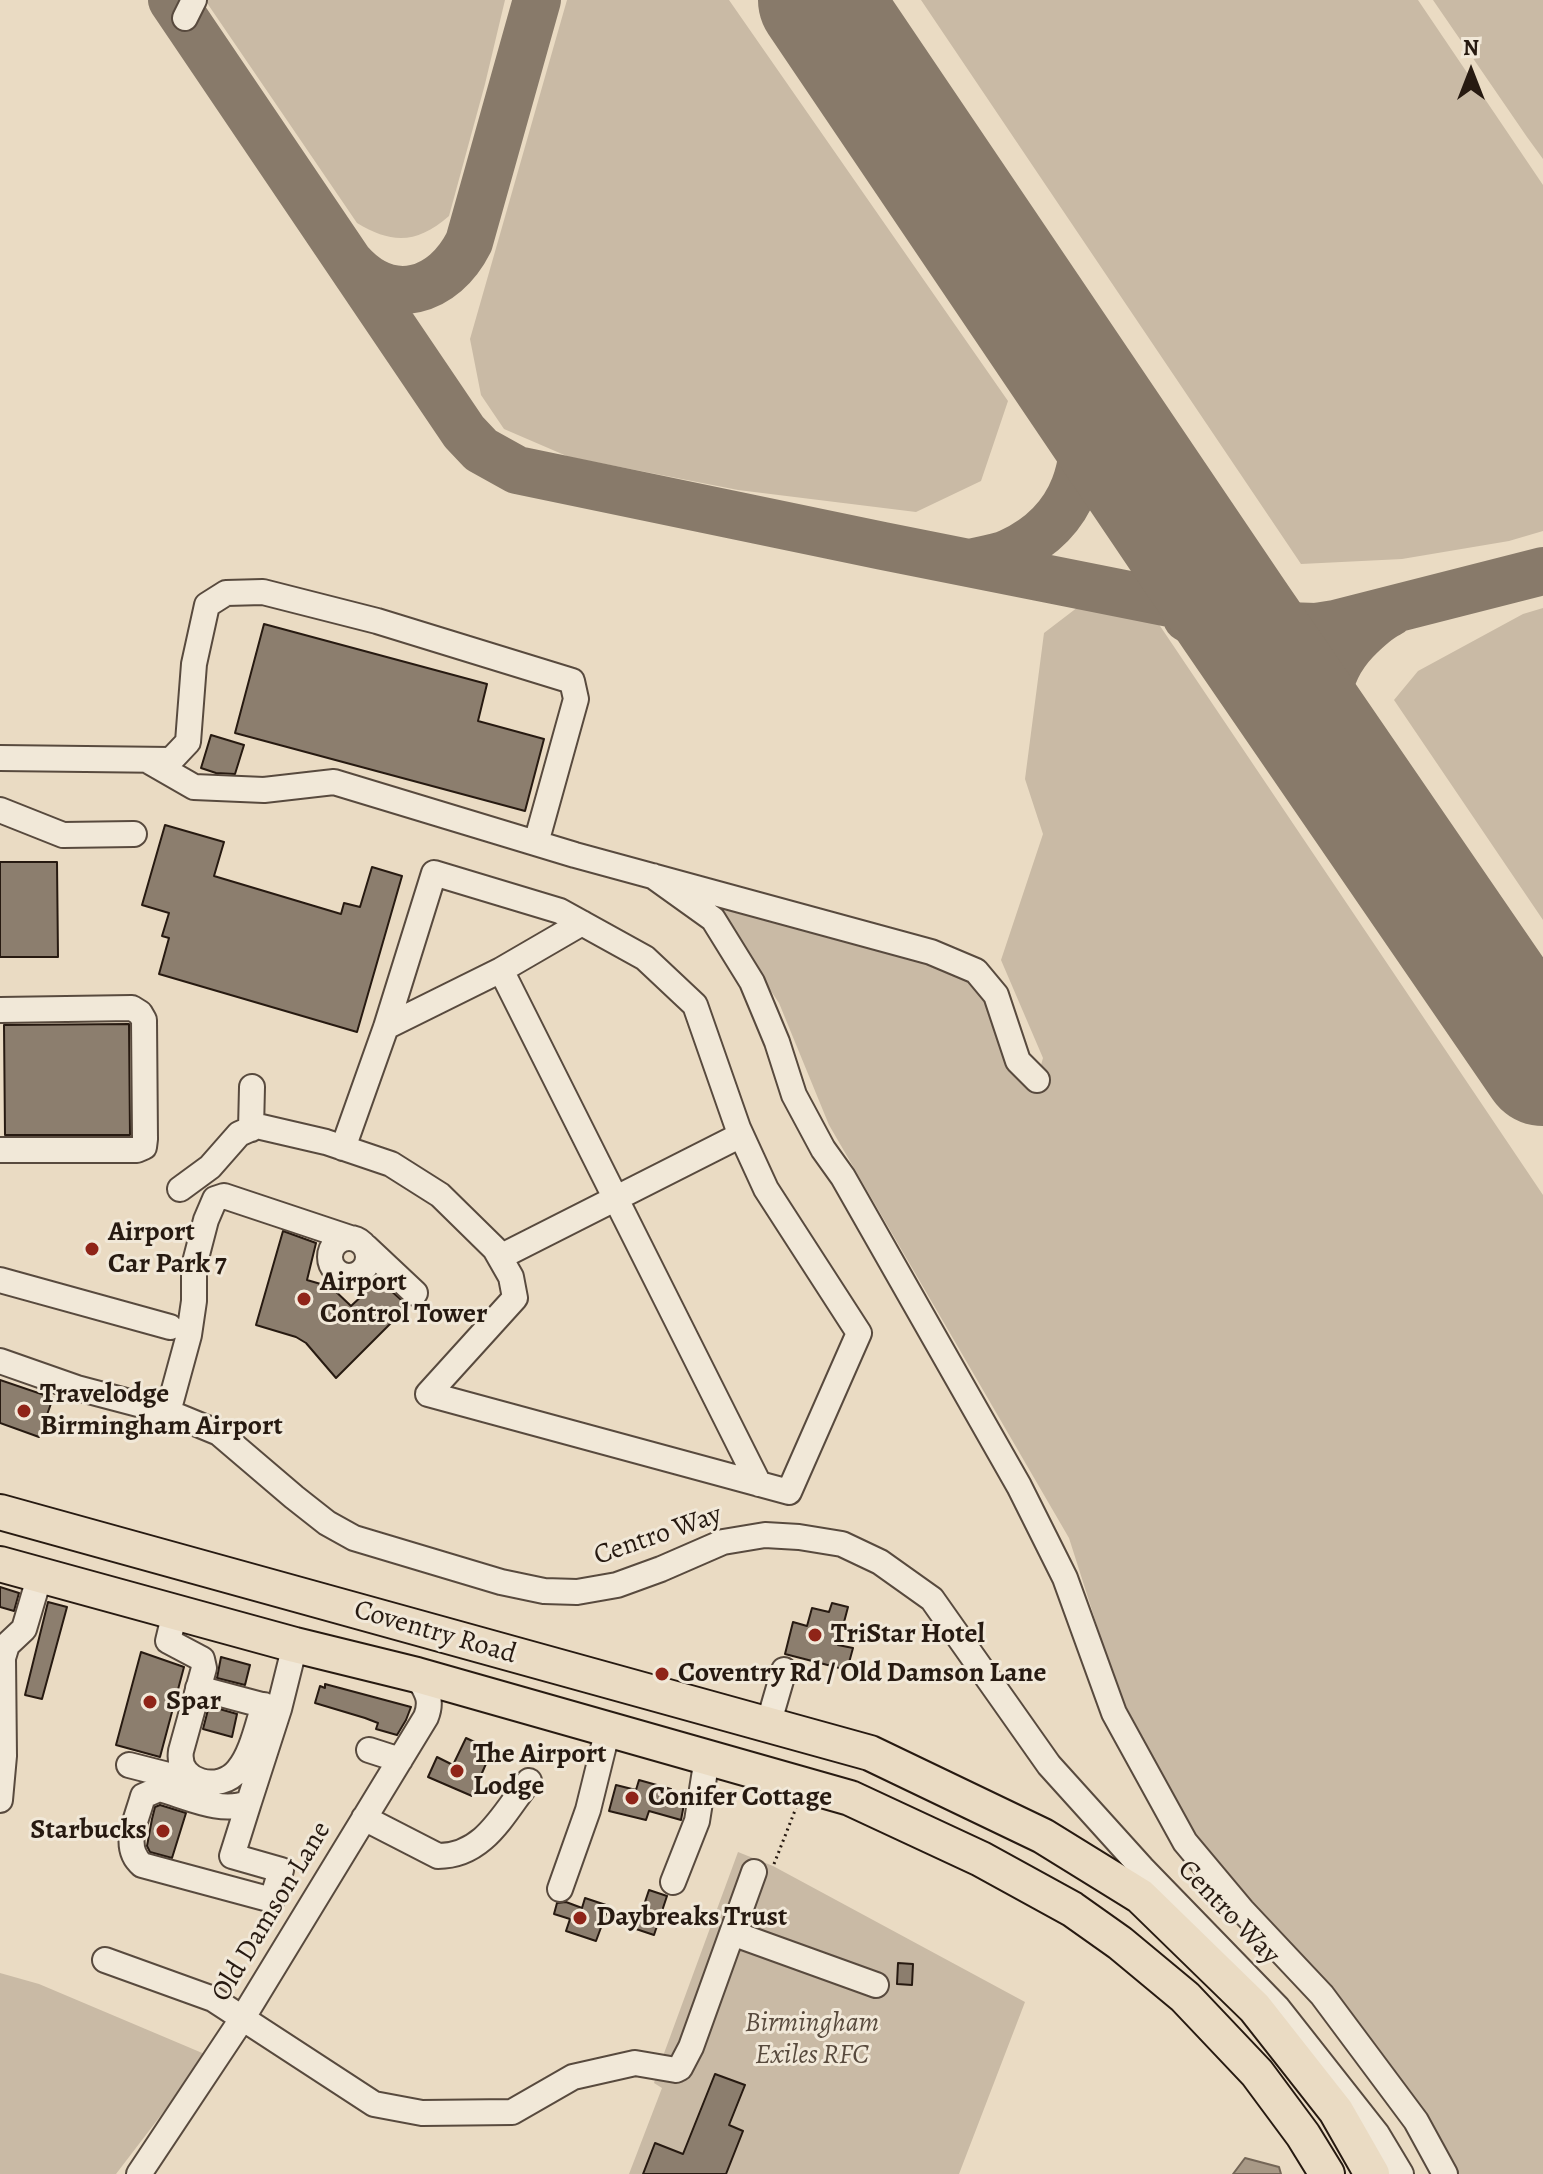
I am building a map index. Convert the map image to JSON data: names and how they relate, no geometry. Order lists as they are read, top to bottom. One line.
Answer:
{"streets":{"highway":["Coventry Road"],"street":["Centro Way","Old Damson Lane"]},"crossings":[["Coventry Road","Old Damson Lane"]],"parks":["Birmingham Exiles RFC"],"places":["Airport Car Park 7","Airport Control Tower","Travelodge Birmingham Airport","TriStar Hotel","Coventry Rd / Old Damson Lane","Spar","The Airport Lodge","Conifer Cottage","Starbucks","Daybreaks Trust"],"north":"top"}
